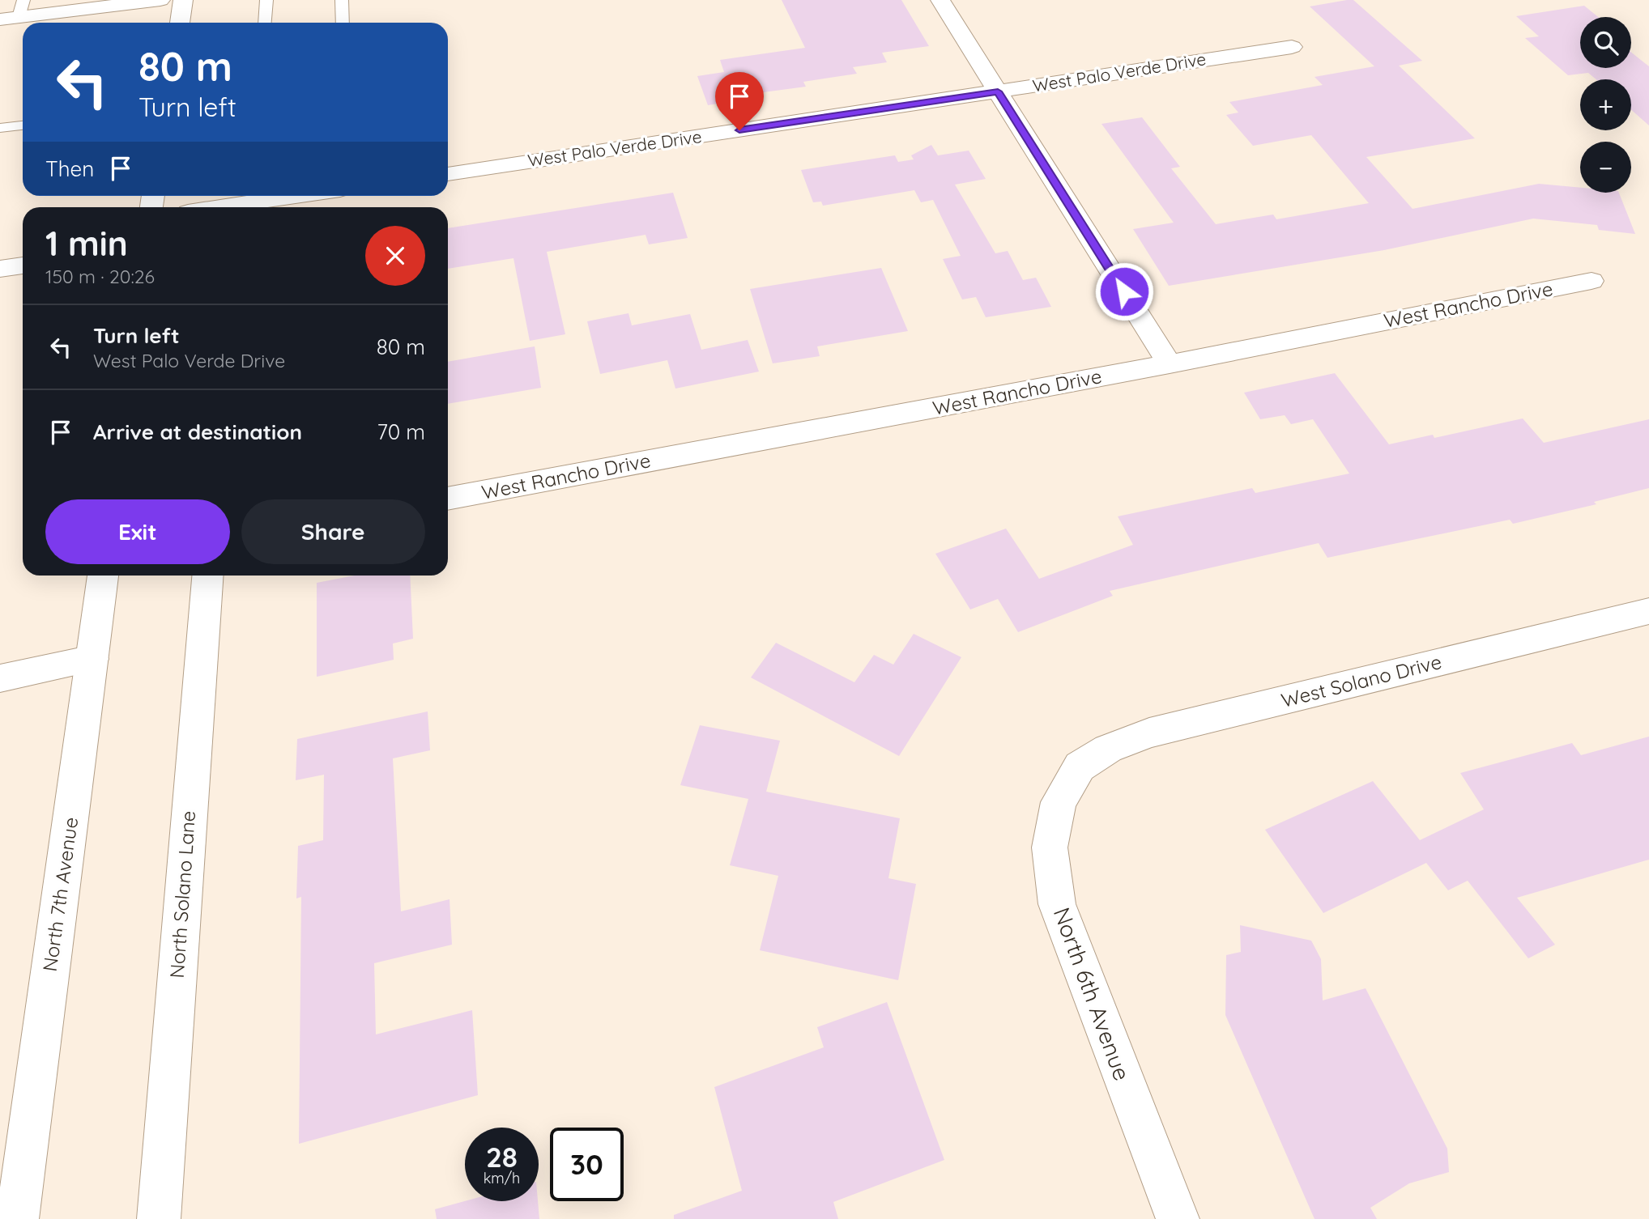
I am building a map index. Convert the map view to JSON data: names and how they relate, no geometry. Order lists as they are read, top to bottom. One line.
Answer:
{"streets":{"street":["West Palo Verde Drive","West Rancho Drive","West Solano Drive","North 7th Avenue","North Solano Lane","North 6th Avenue"]},"crossings":[["West Solano Drive","North 6th Avenue"]],"page":{"map_buttons":["+","−"],"turn":["80 m","Turn left"],"then":"Then","heading":["1 min","150 m · 20:26"],"list":[{"name":"Turn left","note":"West Palo Verde Drive","value":"80 m"},{"name":"Arrive at destination","value":"70 m"}],"buttons":["Exit","Share"],"speed":"28 km/h","limit":"30"}}
